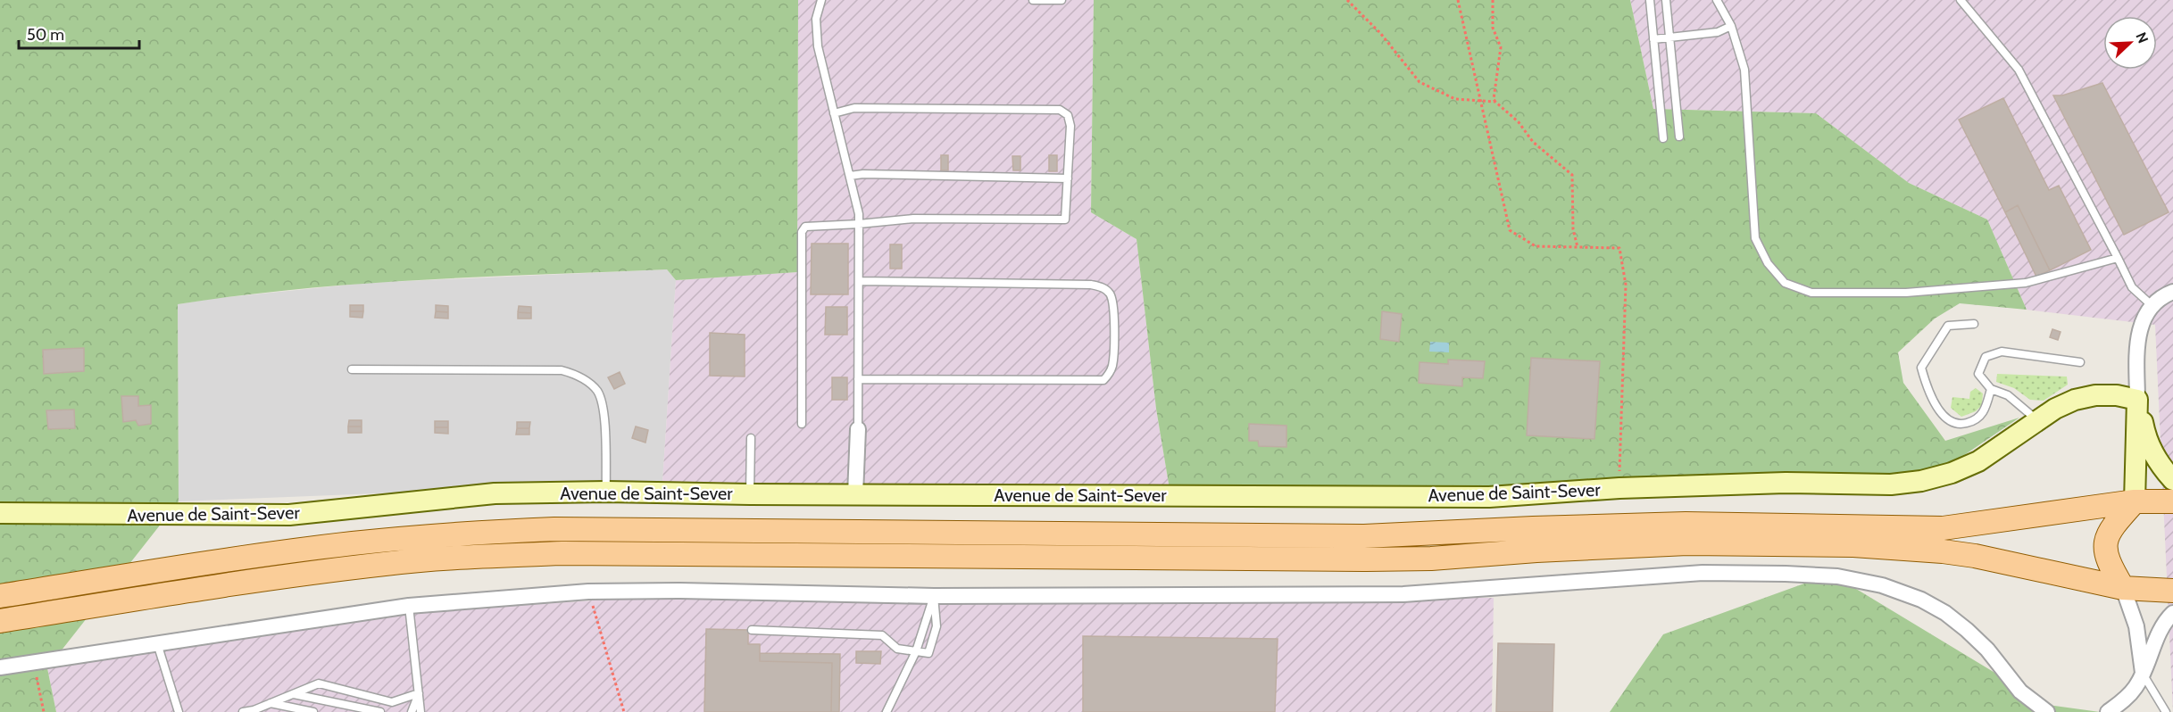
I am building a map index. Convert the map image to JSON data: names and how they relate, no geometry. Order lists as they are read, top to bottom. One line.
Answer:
{"streets":{"street":["Avenue de Saint-Sever"]},"scale_bar":"50 m","north":"top right"}
